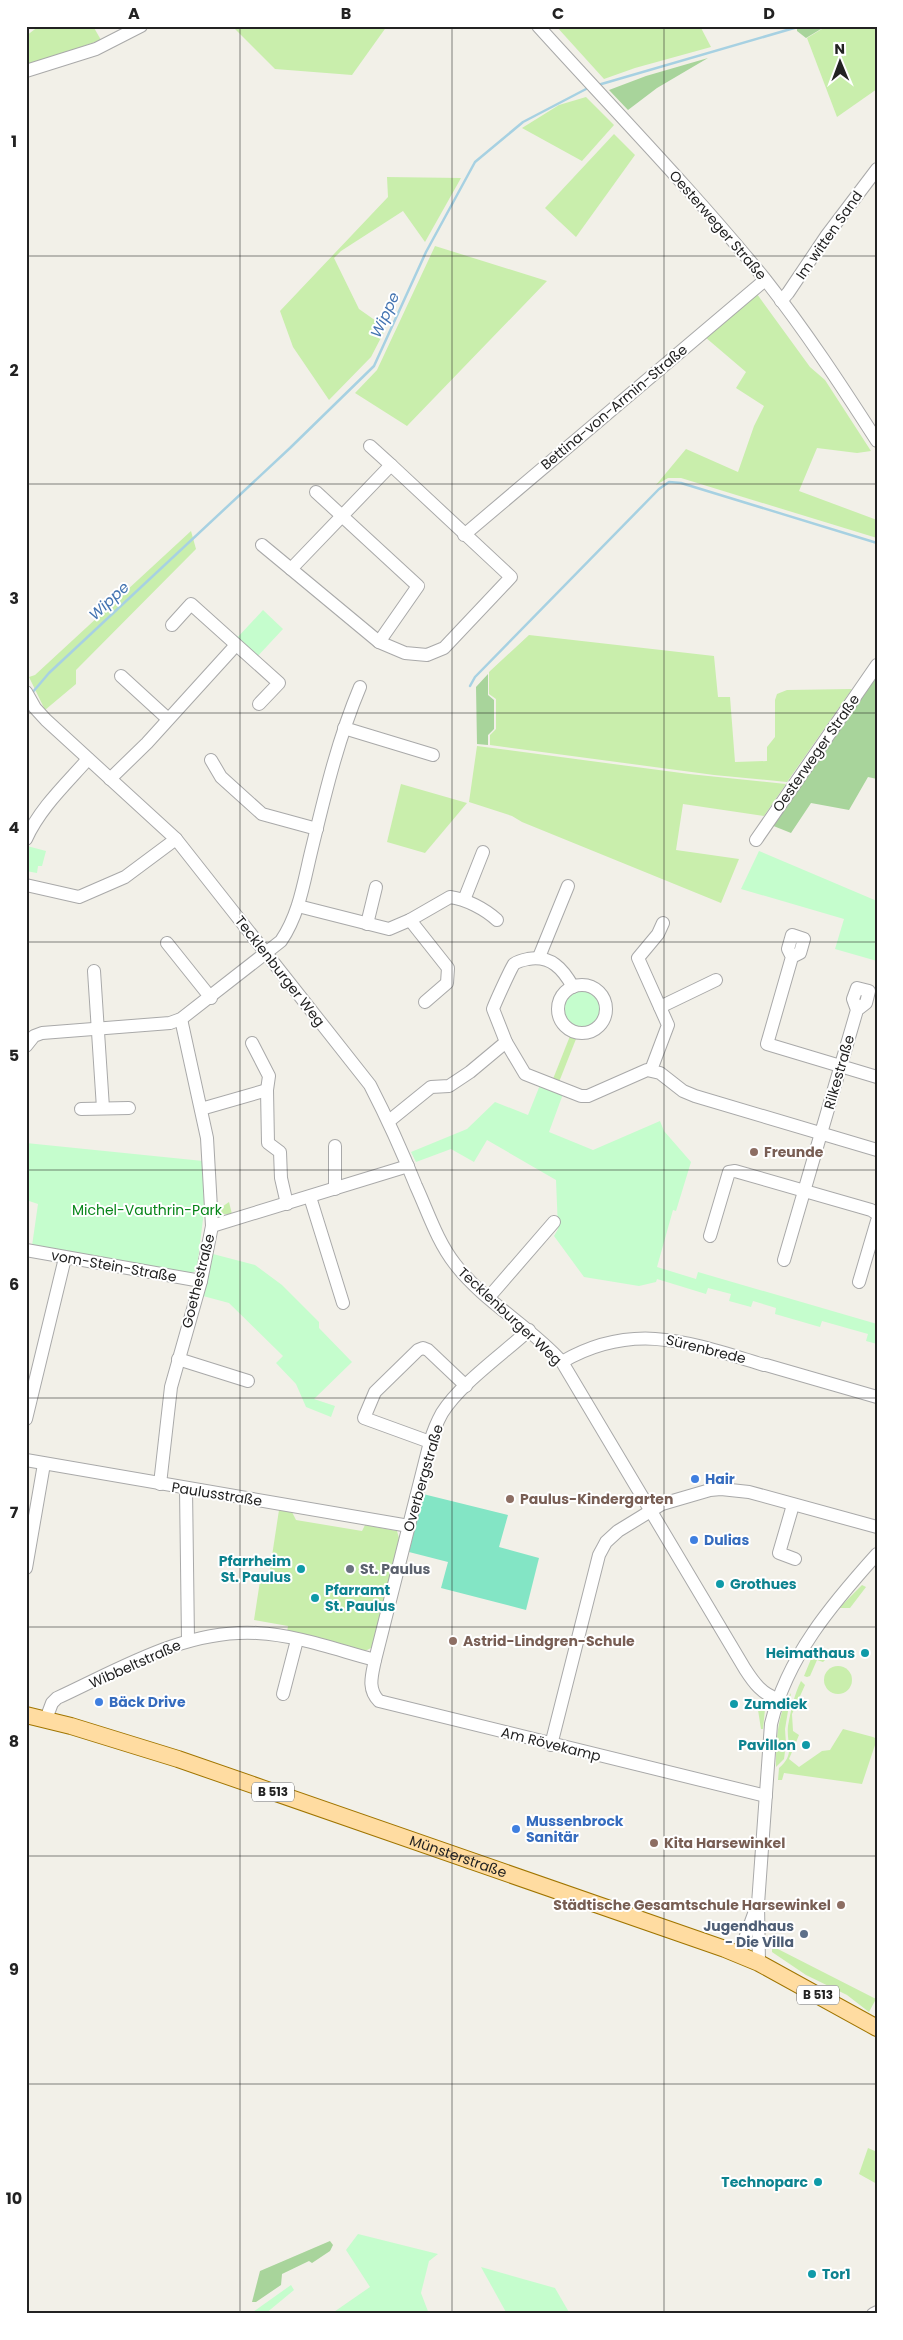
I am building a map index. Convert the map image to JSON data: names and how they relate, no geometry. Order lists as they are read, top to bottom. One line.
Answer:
{"streets":{"main road":["B 513","Münsterstraße"],"street":["Oesterweger Straße","Im witten Sand","Bettina-von-Armin-Straße","Tecklenburger Weg","Rilkestraße","vom-Stein-Straße","Goethestraße","Sürenbrede","Overbergstraße","Paulusstraße","Wibbeltstraße","Am Rövekamp"]},"crossings":[["Oesterweger Straße","Im witten Sand"],["Oesterweger Straße","Bettina-von-Armin-Straße"],["Tecklenburger Weg","Sürenbrede"],["Tecklenburger Weg","Overbergstraße"],["vom-Stein-Straße","Goethestraße"],["Goethestraße","Paulusstraße"],["Overbergstraße","Paulusstraße"],["Overbergstraße","Wibbeltstraße"],["Overbergstraße","Am Rövekamp"],["Wibbeltstraße","Am Rövekamp"],["Wibbeltstraße","Münsterstraße"]],"water":["Wippe"],"parks":["Michel-Vauthrin-Park"],"places":["Freunde","Hair","Paulus-Kindergarten","Dulias","Pfarrheim St. Paulus","St. Paulus","Grothues","Pfarramt St. Paulus","Astrid-Lindgren-Schule","Heimathaus","Bäck Drive","Zumdiek","Pavillon","Mussenbrock Sanitär","Kita Harsewinkel","Städtische Gesamtschule Harsewinkel","Jugendhaus - Die Villa","Technoparc","Tor1"],"north":"top","grid":{"columns":["A","B","C","D"],"rows":["1","2","3","4","5","6","7","8","9","10"]}}
